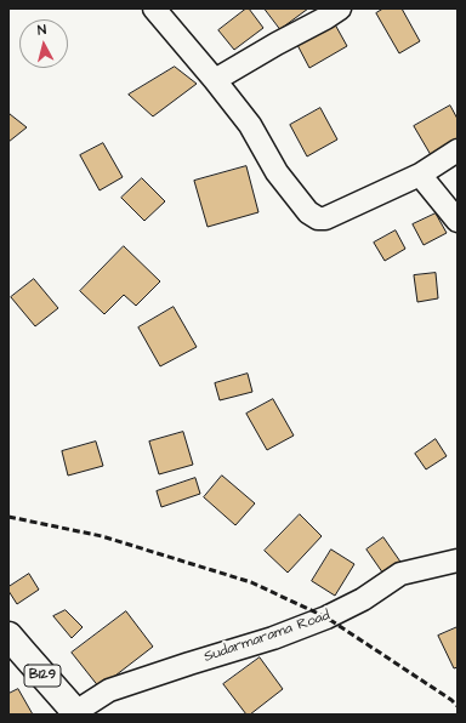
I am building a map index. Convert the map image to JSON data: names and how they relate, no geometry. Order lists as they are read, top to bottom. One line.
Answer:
{"streets":{"main road":["B129"],"street":["Sudarmarama Road"]},"crossings":[["Sudarmarama Road","B129"]],"north":"top"}
